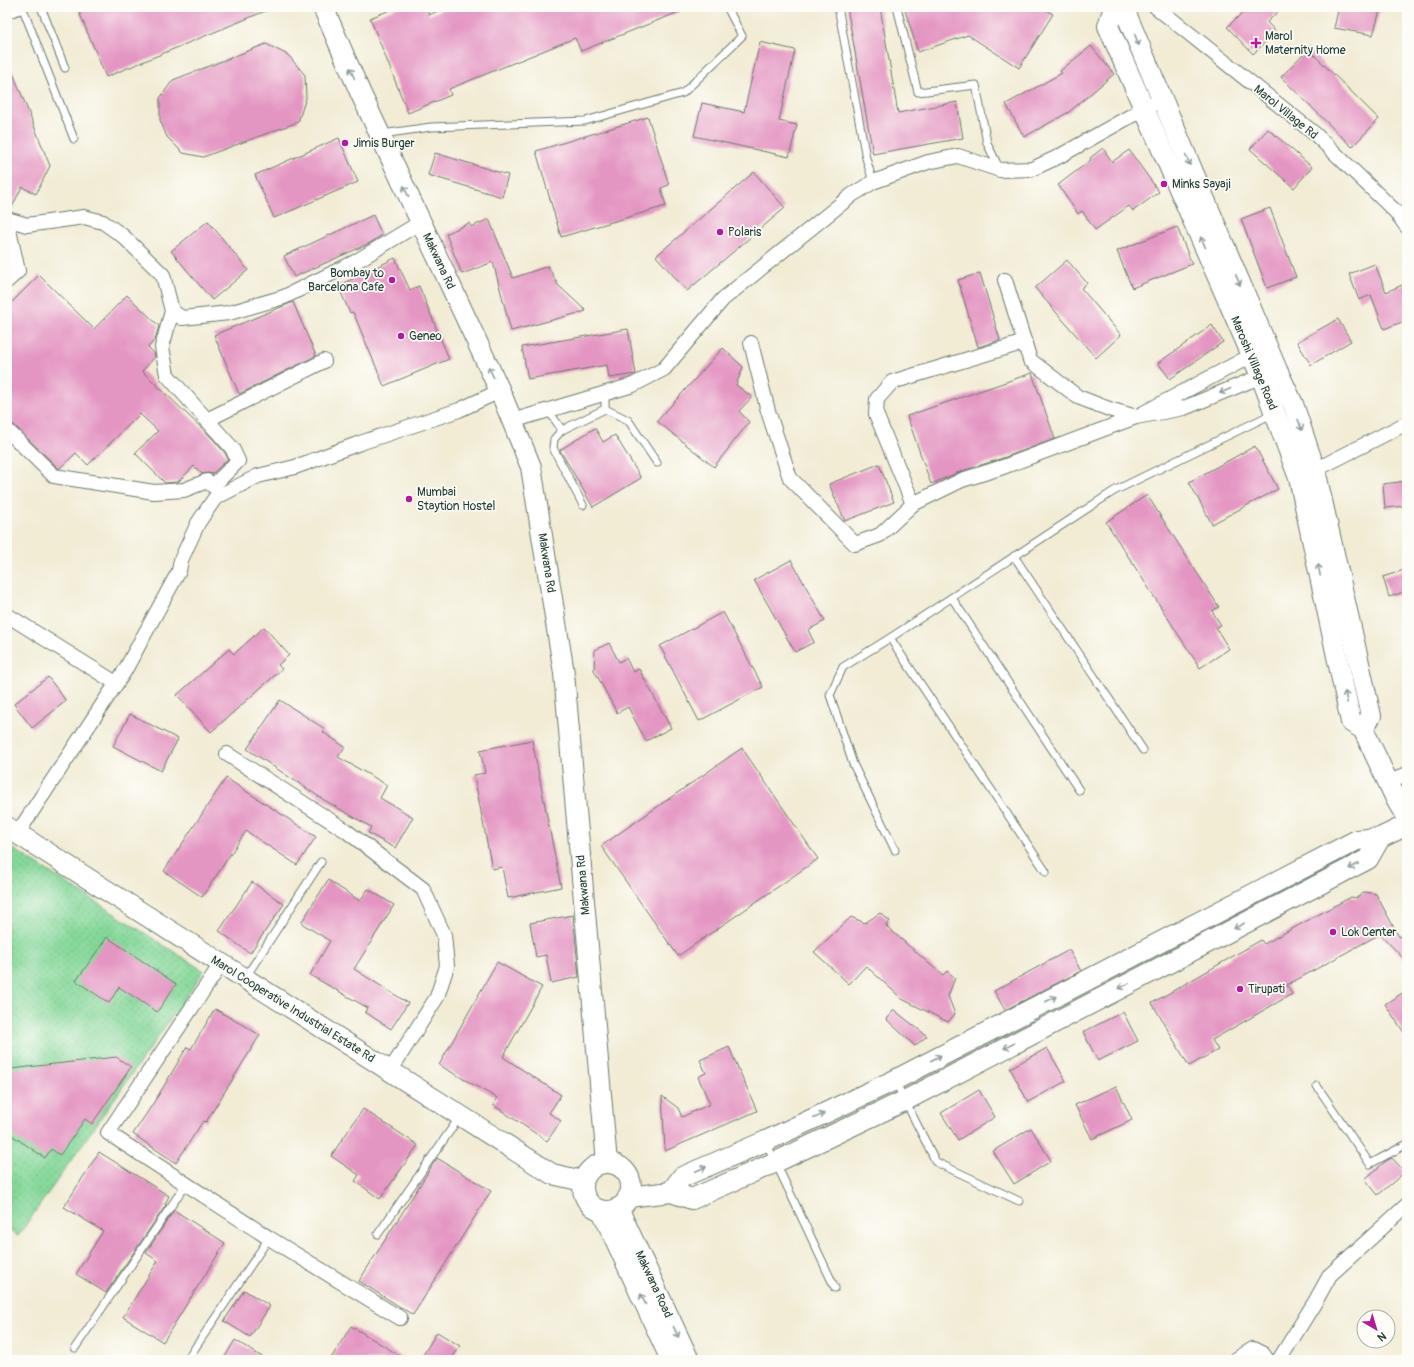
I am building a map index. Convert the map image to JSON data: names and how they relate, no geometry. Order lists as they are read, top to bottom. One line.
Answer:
{"streets":{"street":["Marol Village Rd","Makwana Rd","Maroshi Village Road","Marol Cooperative Industrial Estate Rd","Makwana Road"]},"crossings":[["Makwana Rd","Marol Cooperative Industrial Estate Rd"],["Makwana Rd","Makwana Road"],["Marol Cooperative Industrial Estate Rd","Makwana Road"]],"one_way":["Makwana Rd"],"places":{"health":["Marol Maternity Home"],"other":["Jimis Burger","Minks Sayaji","Polaris","Bombay to Barcelona Cafe","Geneo","Mumbai Staytion Hostel","Lok Center","Tirupati"]},"north":"bottom right"}
